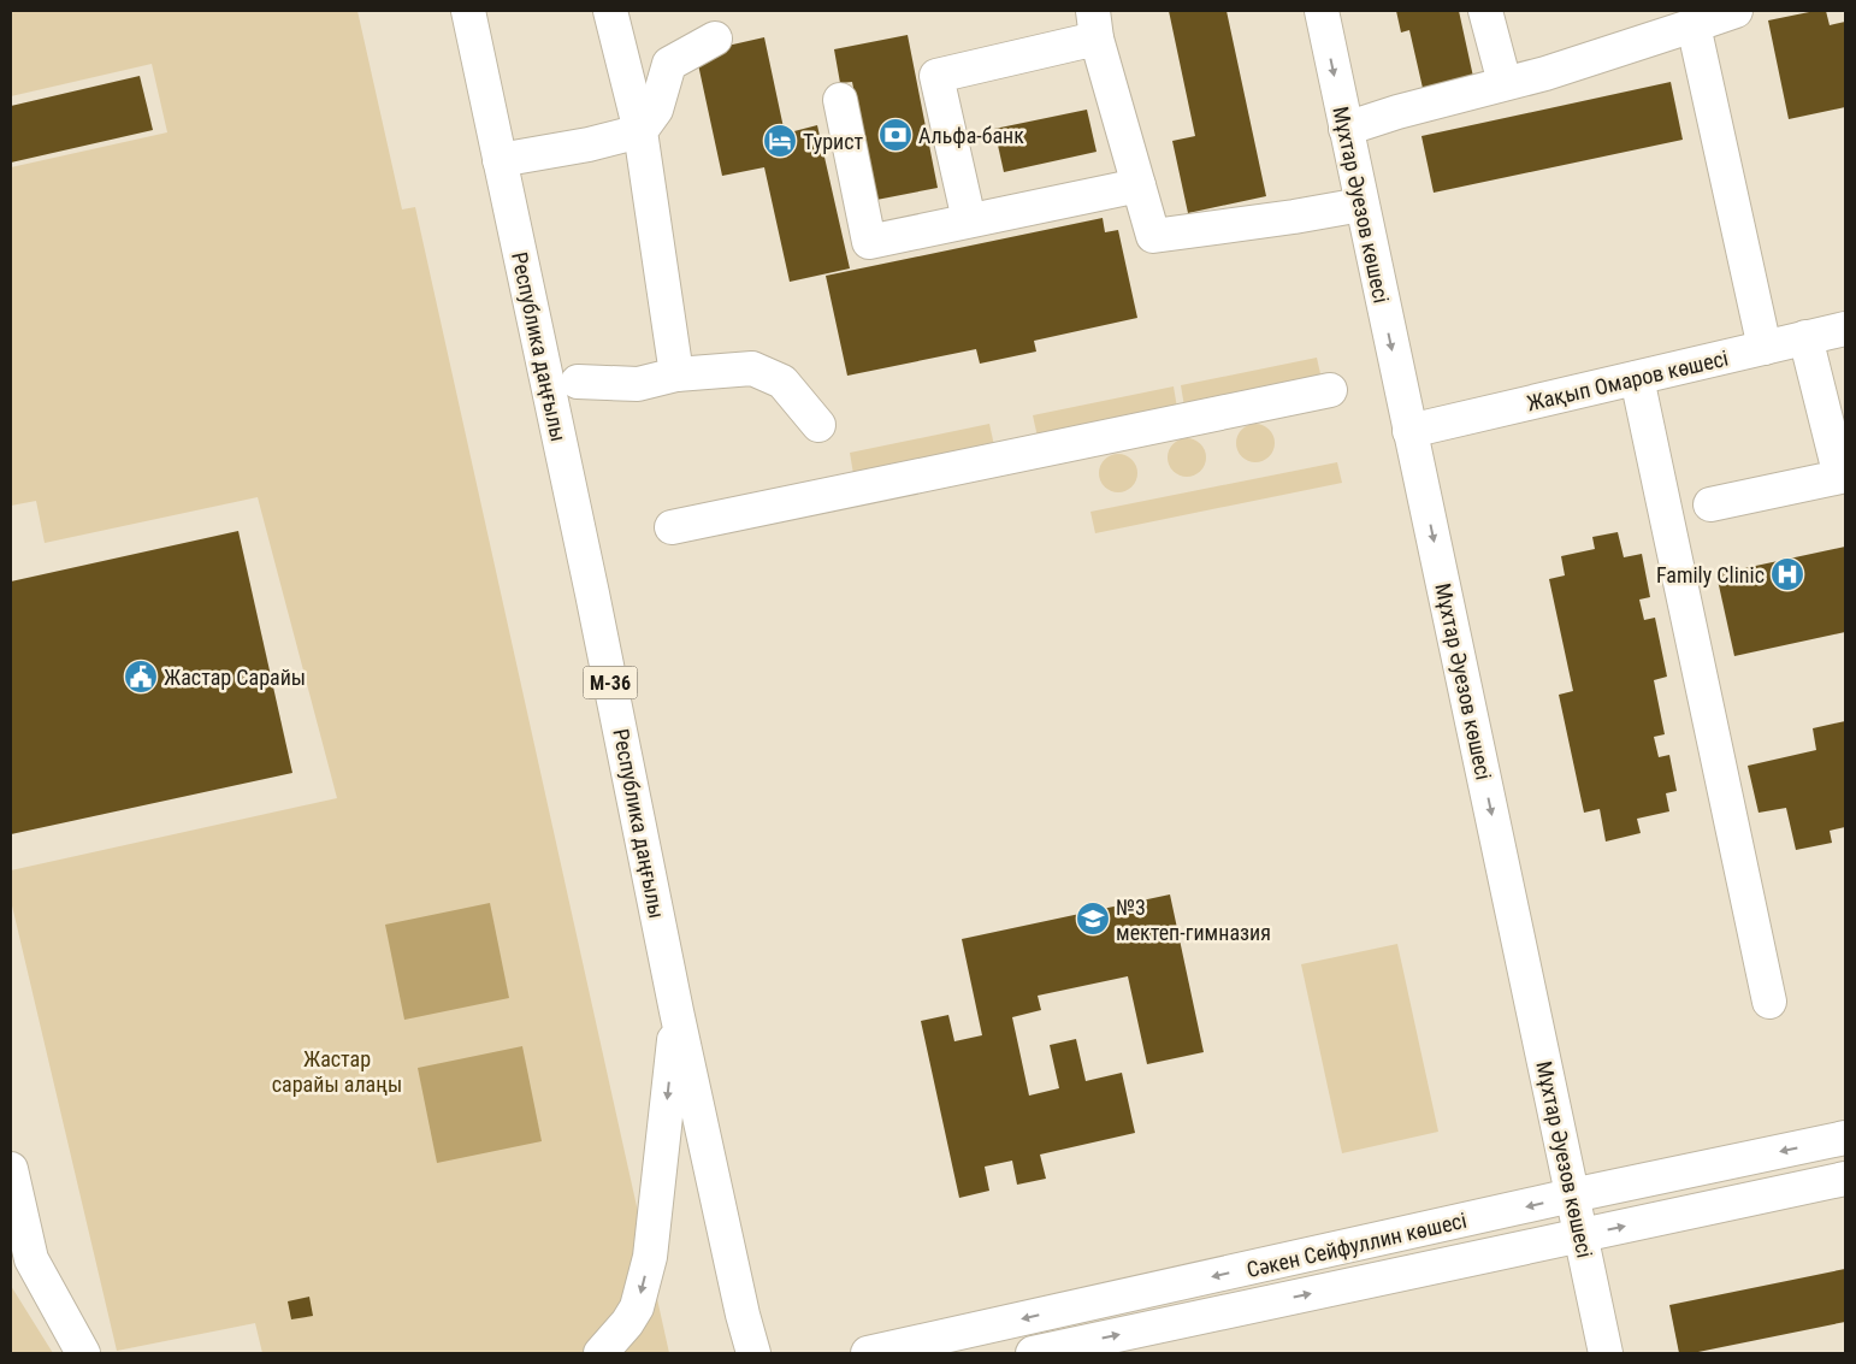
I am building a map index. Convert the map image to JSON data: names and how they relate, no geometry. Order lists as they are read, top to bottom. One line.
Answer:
{"streets":{"main road":["Мұхтар Әуезов көшесі","Республика даңғылы","Жақып Омаров көшесі","M-36","Сәкен Сейфуллин көшесі"]},"crossings":[["Мұхтар Әуезов көшесі","Жақып Омаров көшесі"],["Мұхтар Әуезов көшесі","Сәкен Сейфуллин көшесі"]],"parks":["Жастар сарайы алаңы"],"places":{"bank":["Альфа-банк"],"hotel":["Турист"],"hospital":["Family Clinic"],"public building":["Жастар Сарайы"],"school or university":["№3 мектеп-гимназия"]}}
